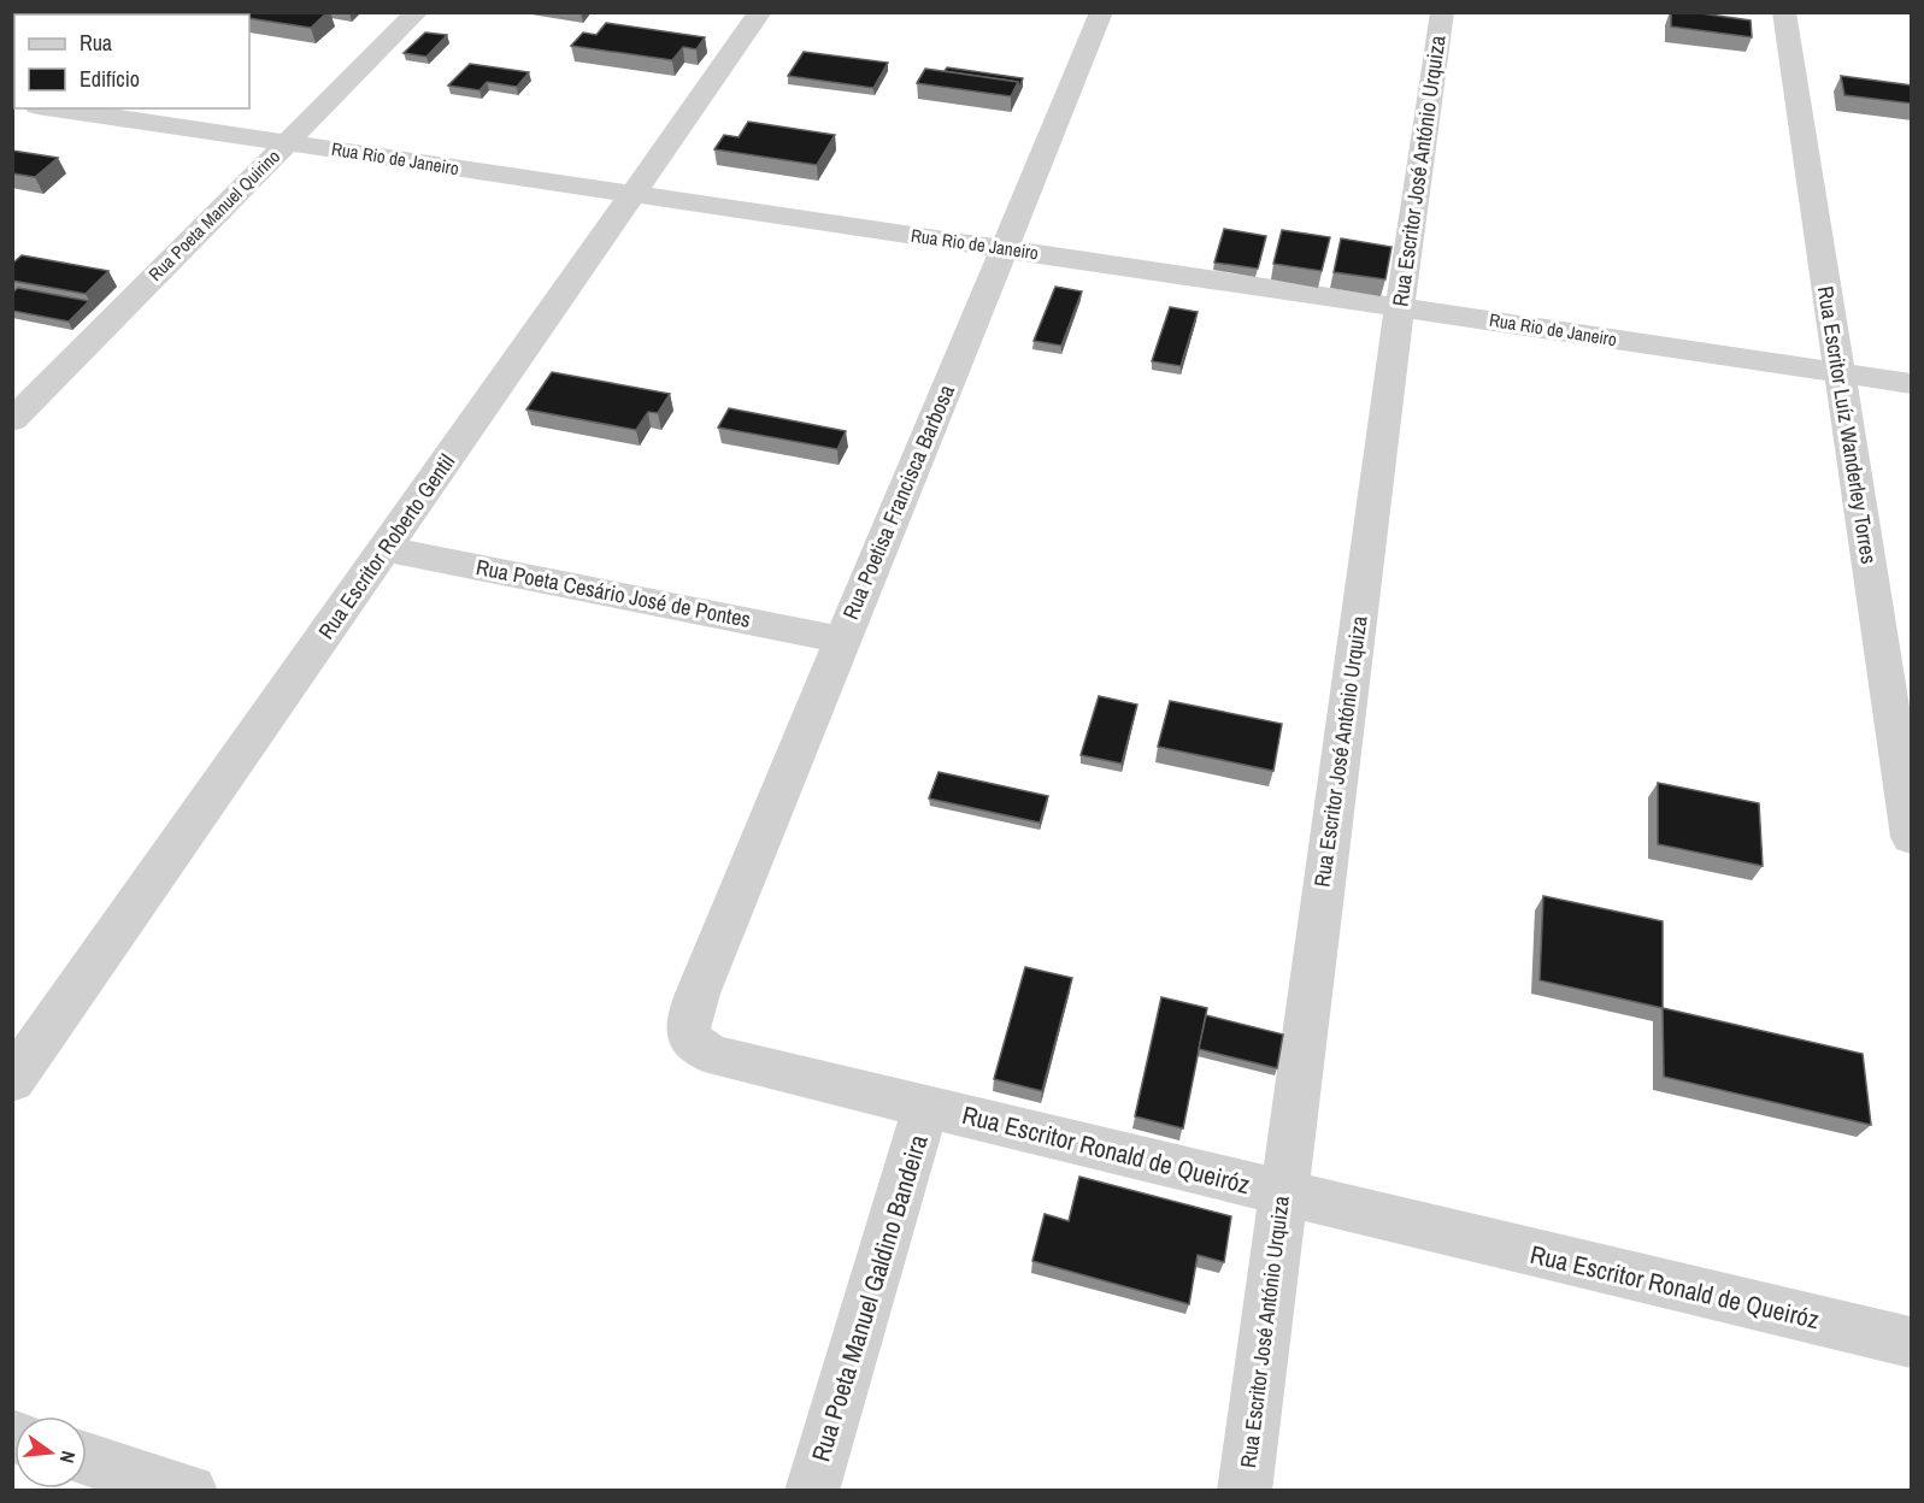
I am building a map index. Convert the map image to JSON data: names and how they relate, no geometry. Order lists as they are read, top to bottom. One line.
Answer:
{"streets":{"street":["Rua Rio de Janeiro","Rua Escritor José António Urquiza","Rua Poeta Manuel Quirino","Rua Escritor Luíz Wanderley Torres","Rua Poetisa Francisca Barbosa","Rua Escritor Roberto Gentil","Rua Poeta Cesário José de Pontes","Rua Escritor Ronald de Queiróz","Rua Poeta Manuel Galdino Bandeira"]},"crossings":[["Rua Rio de Janeiro","Rua Escritor José António Urquiza"],["Rua Rio de Janeiro","Rua Poeta Manuel Quirino"],["Rua Rio de Janeiro","Rua Escritor Luíz Wanderley Torres"],["Rua Rio de Janeiro","Rua Poetisa Francisca Barbosa"],["Rua Rio de Janeiro","Rua Escritor Roberto Gentil"],["Rua Escritor José António Urquiza","Rua Escritor Ronald de Queiróz"],["Rua Poetisa Francisca Barbosa","Rua Poeta Cesário José de Pontes"],["Rua Poetisa Francisca Barbosa","Rua Escritor Ronald de Queiróz"],["Rua Escritor Roberto Gentil","Rua Poeta Cesário José de Pontes"],["Rua Escritor Ronald de Queiróz","Rua Poeta Manuel Galdino Bandeira"]],"legend":["Rua","Edifício"],"north":"right"}
